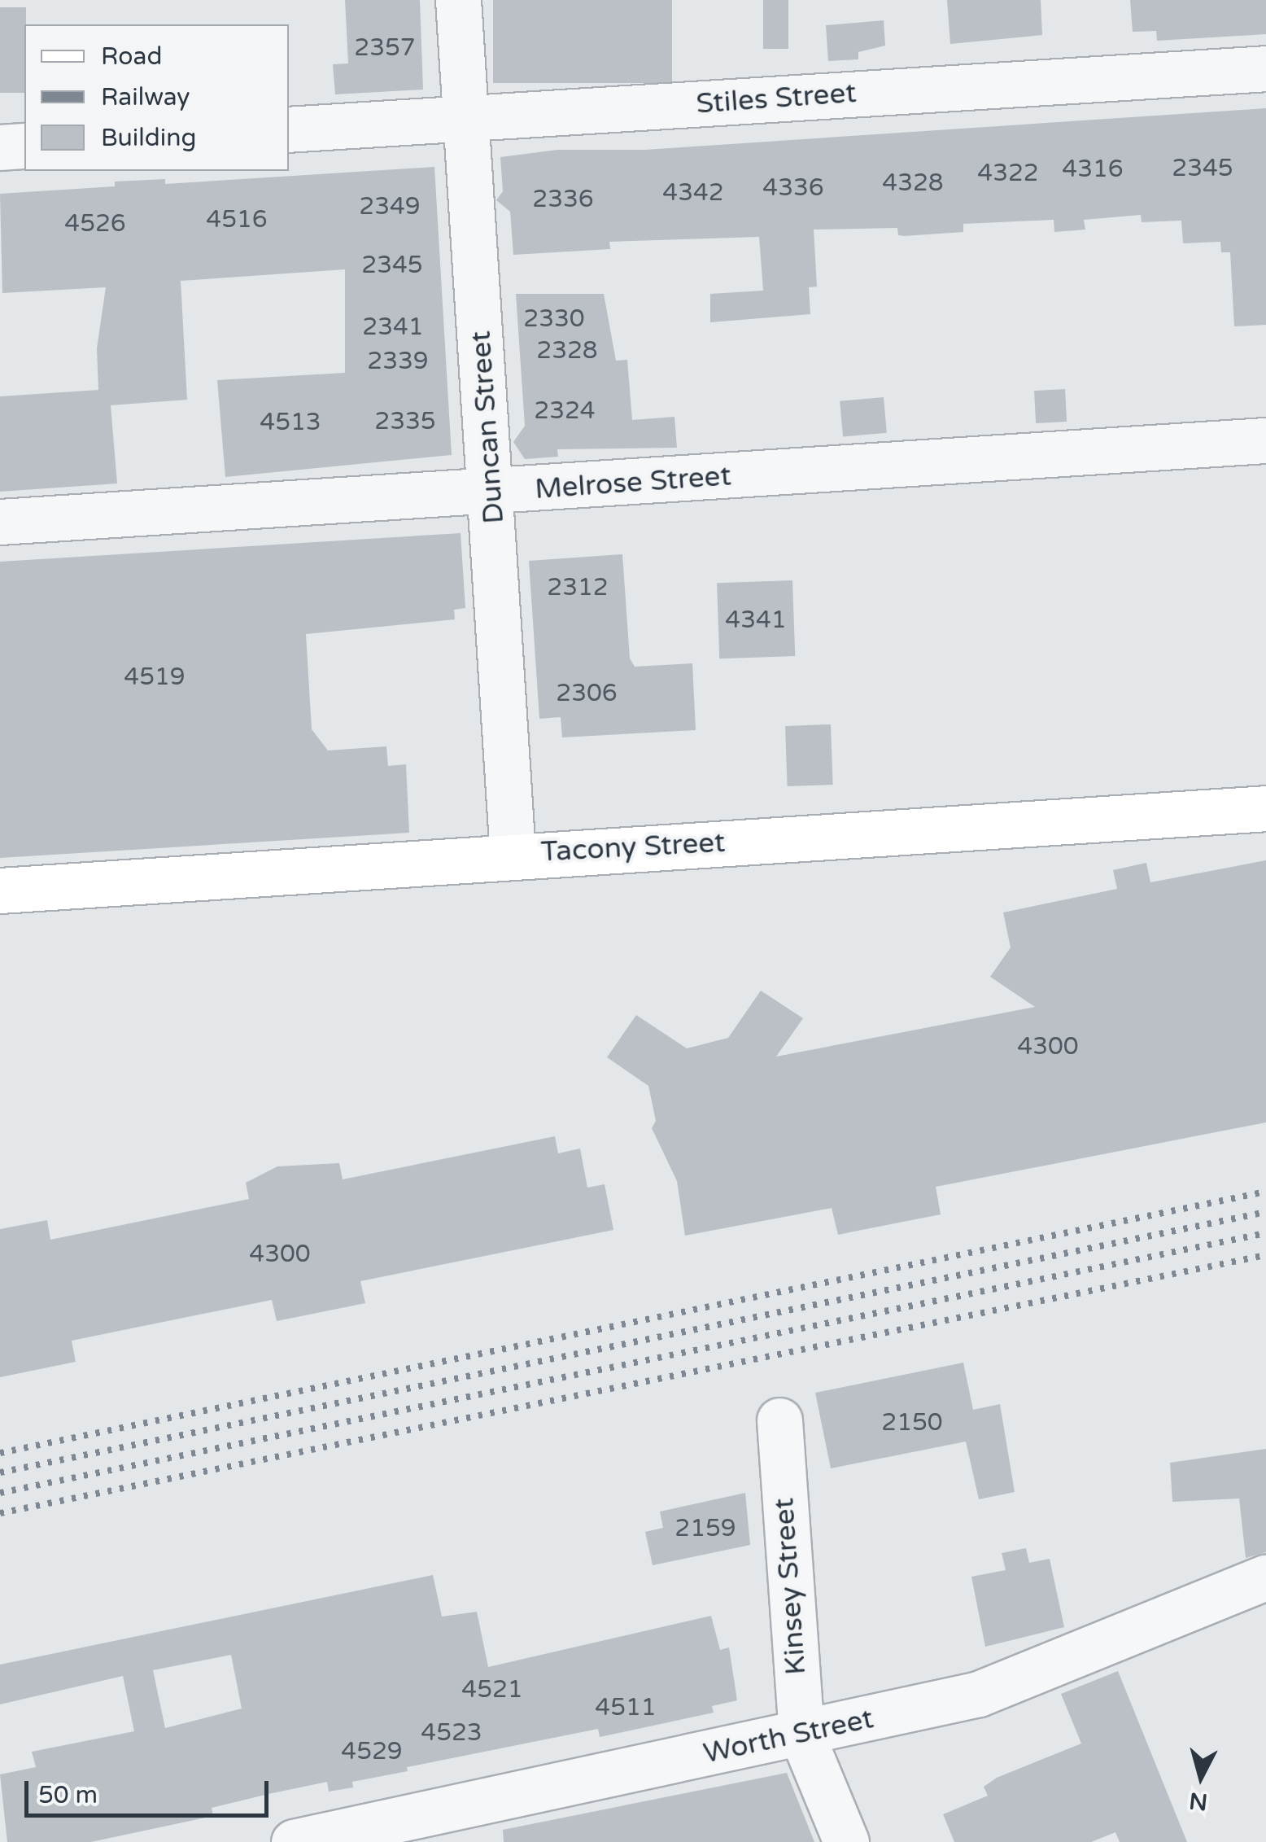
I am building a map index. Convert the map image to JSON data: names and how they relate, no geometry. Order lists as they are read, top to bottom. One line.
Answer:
{"streets":{"main road":["Tacony Street"],"street":["Stiles Street","Duncan Street","Melrose Street","Kinsey Street","Worth Street"]},"crossings":[["Stiles Street","Duncan Street"],["Duncan Street","Melrose Street"],["Duncan Street","Tacony Street"],["Kinsey Street","Worth Street"]],"house_numbers":["2357","2345","4316","4322","4328","4336","4342","2336","2349","4516","4526","2345","2330","2341","2328","2339","2324","2335","4513","2312","4341","4519","2306","4300","4300","2150","2159","4521","4511","4523","4529"],"legend":["Road","Railway","Building"],"scale_bar":"50 m","north":"bottom"}
